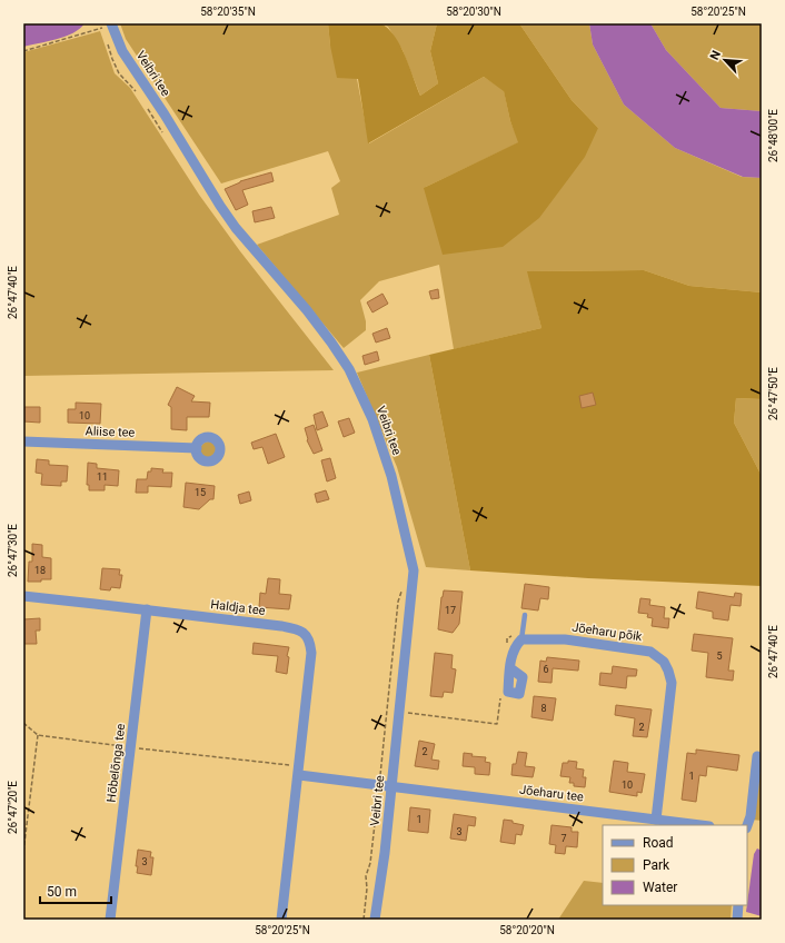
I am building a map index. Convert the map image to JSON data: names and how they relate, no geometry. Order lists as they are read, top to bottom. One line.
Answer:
{"streets":{"street":["Veibri tee","Aliise tee","Haldja tee","Jõeharu põik","Hõbelõnga tee","Jõeharu tee"]},"crossings":[["Veibri tee","Jõeharu tee"],["Haldja tee","Hõbelõnga tee"],["Jõeharu põik","Jõeharu tee"]],"house_numbers":["10","11","15","18","17","5","6","8","2","2","1","10","1","3","7","3"],"legend":["Road","Park","Water"],"scale_bar":"50 m","north":"top left","coordinates":["58°20'35\"N","58°20'30\"N","58°20'25\"N","26°48'00\"E","26°47'40\"E","26°47'50\"E","26°47'30\"E","26°47'20\"E","58°20'20\"N"]}
